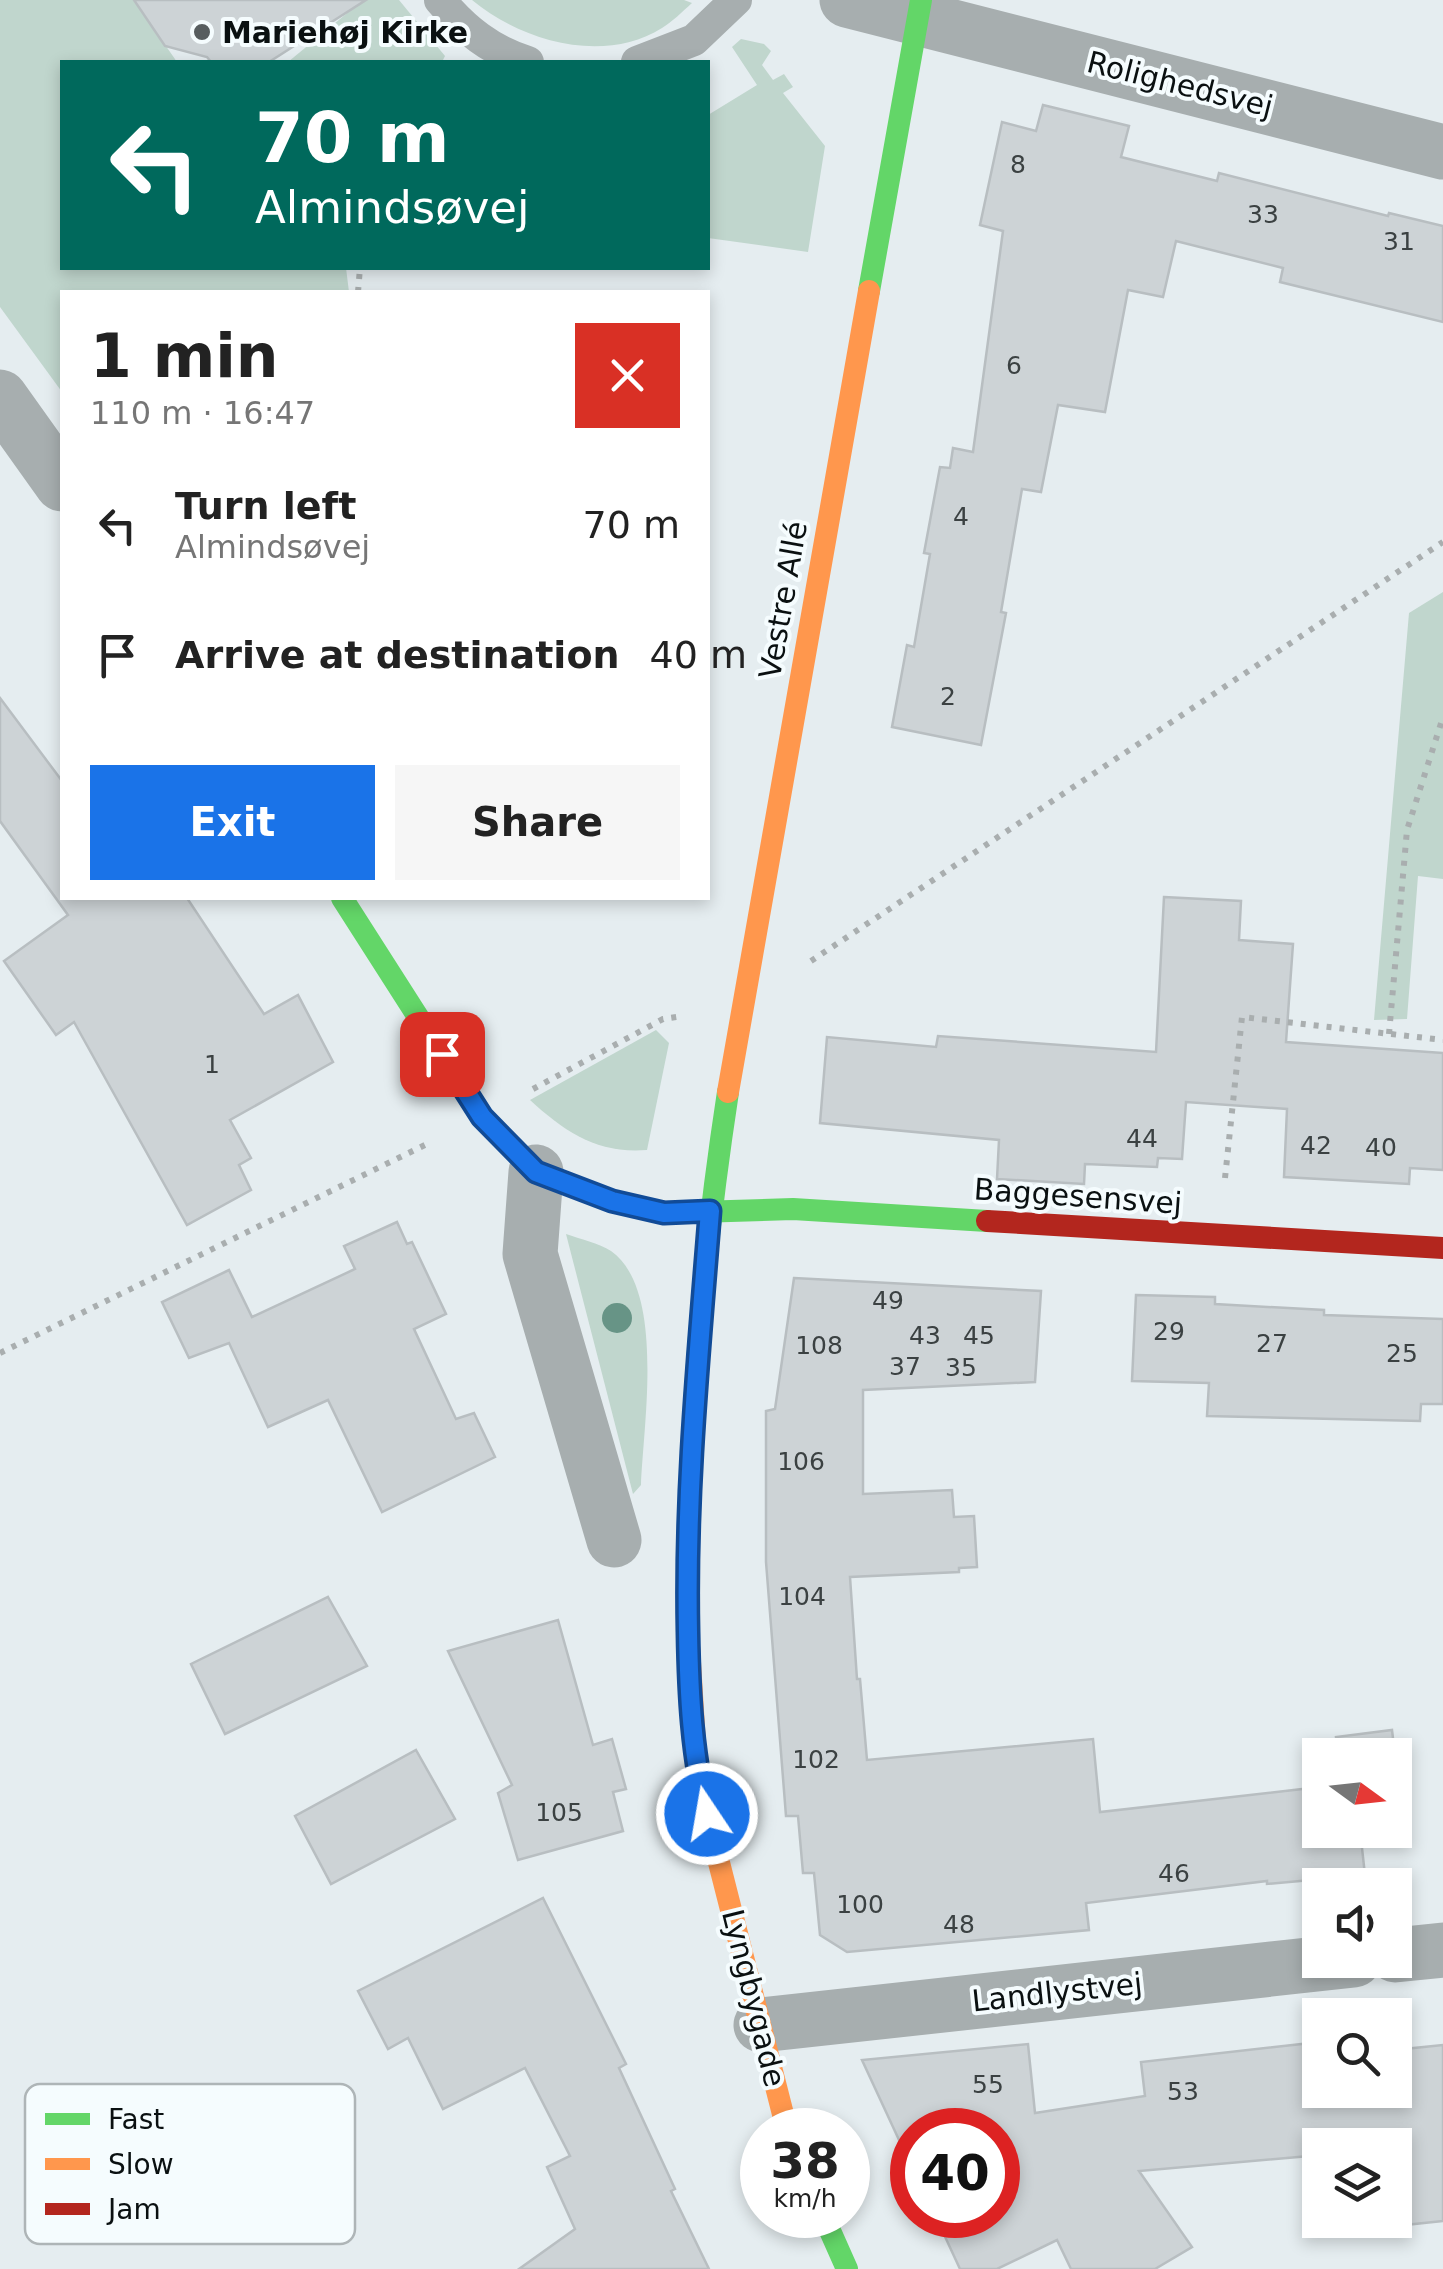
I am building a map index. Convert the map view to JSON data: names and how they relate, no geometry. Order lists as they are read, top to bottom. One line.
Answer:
{"streets":{"street":["Rolighedsvej","Vestre Allé","Baggesensvej","Landlystvej","Lyngbygade"]},"crossings":[["Rolighedsvej","Vestre Allé"],["Vestre Allé","Baggesensvej"],["Vestre Allé","Lyngbygade"],["Baggesensvej","Lyngbygade"],["Landlystvej","Lyngbygade"]],"places":["Mariehøj Kirke"],"house_numbers":["8","33","31","6","4","2","1","44","42","40","49","29","43","45","27","108","25","37","35","106","104","102","105","46","100","48","55","53"],"legend":["Fast","Slow","Jam"],"north":"right","page":{"turn":["70 m","Almindsøvej"],"heading":["1 min","110 m · 16:47"],"list":[{"name":"Turn left","note":"Almindsøvej","value":"70 m"},{"name":"Arrive at destination","value":"40 m"}],"buttons":["Exit","Share"],"speed":"38 km/h","limit":"40"}}
